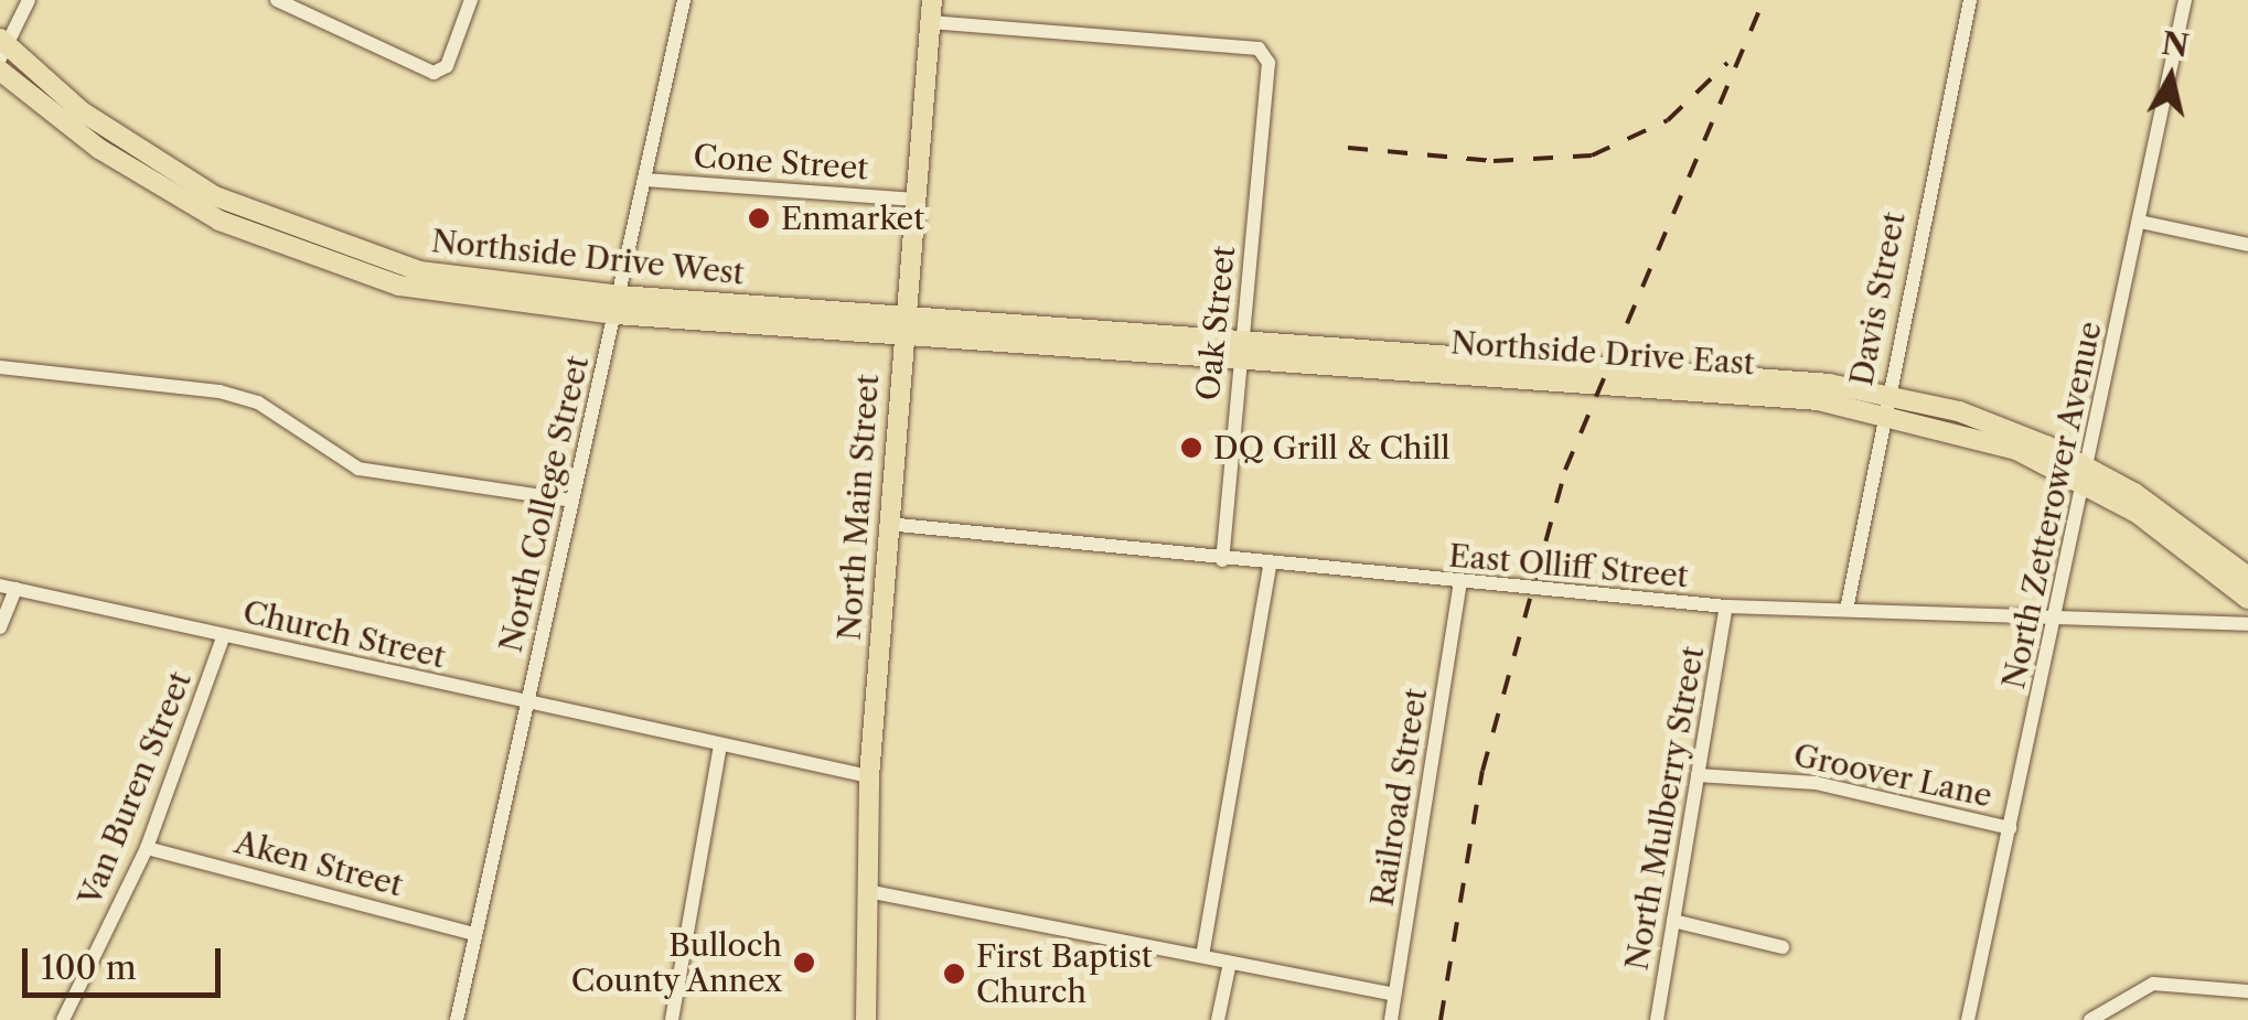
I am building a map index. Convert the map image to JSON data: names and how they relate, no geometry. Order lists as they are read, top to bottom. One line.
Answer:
{"streets":{"main road":["Northside Drive West","Northside Drive East","North Main Street"],"street":["Cone Street","Davis Street","Oak Street","North College Street","North Zetterower Avenue","East Olliff Street","Church Street","Groover Lane","Van Buren Street","Railroad Street","North Mulberry Street","Aken Street"]},"crossings":[["Cone Street","North College Street"],["Cone Street","North Main Street"],["Northside Drive West","Northside Drive East"],["Northside Drive West","North College Street"],["Northside Drive West","North Main Street"],["Davis Street","Northside Drive East"],["Davis Street","East Olliff Street"],["Oak Street","Northside Drive East"],["Oak Street","North Main Street"],["Oak Street","East Olliff Street"],["Northside Drive East","North Zetterower Avenue"],["Northside Drive East","North Main Street"],["North College Street","Church Street"],["North College Street","Aken Street"],["North Zetterower Avenue","East Olliff Street"],["North Zetterower Avenue","Groover Lane"],["North Main Street","East Olliff Street"],["North Main Street","Church Street"],["East Olliff Street","Railroad Street"],["East Olliff Street","North Mulberry Street"],["Church Street","Van Buren Street"],["Groover Lane","North Mulberry Street"],["Van Buren Street","Aken Street"]],"places":["Enmarket","DQ Grill & Chill","Bulloch County Annex","First Baptist Church"],"scale_bar":"100 m","north":"top"}
